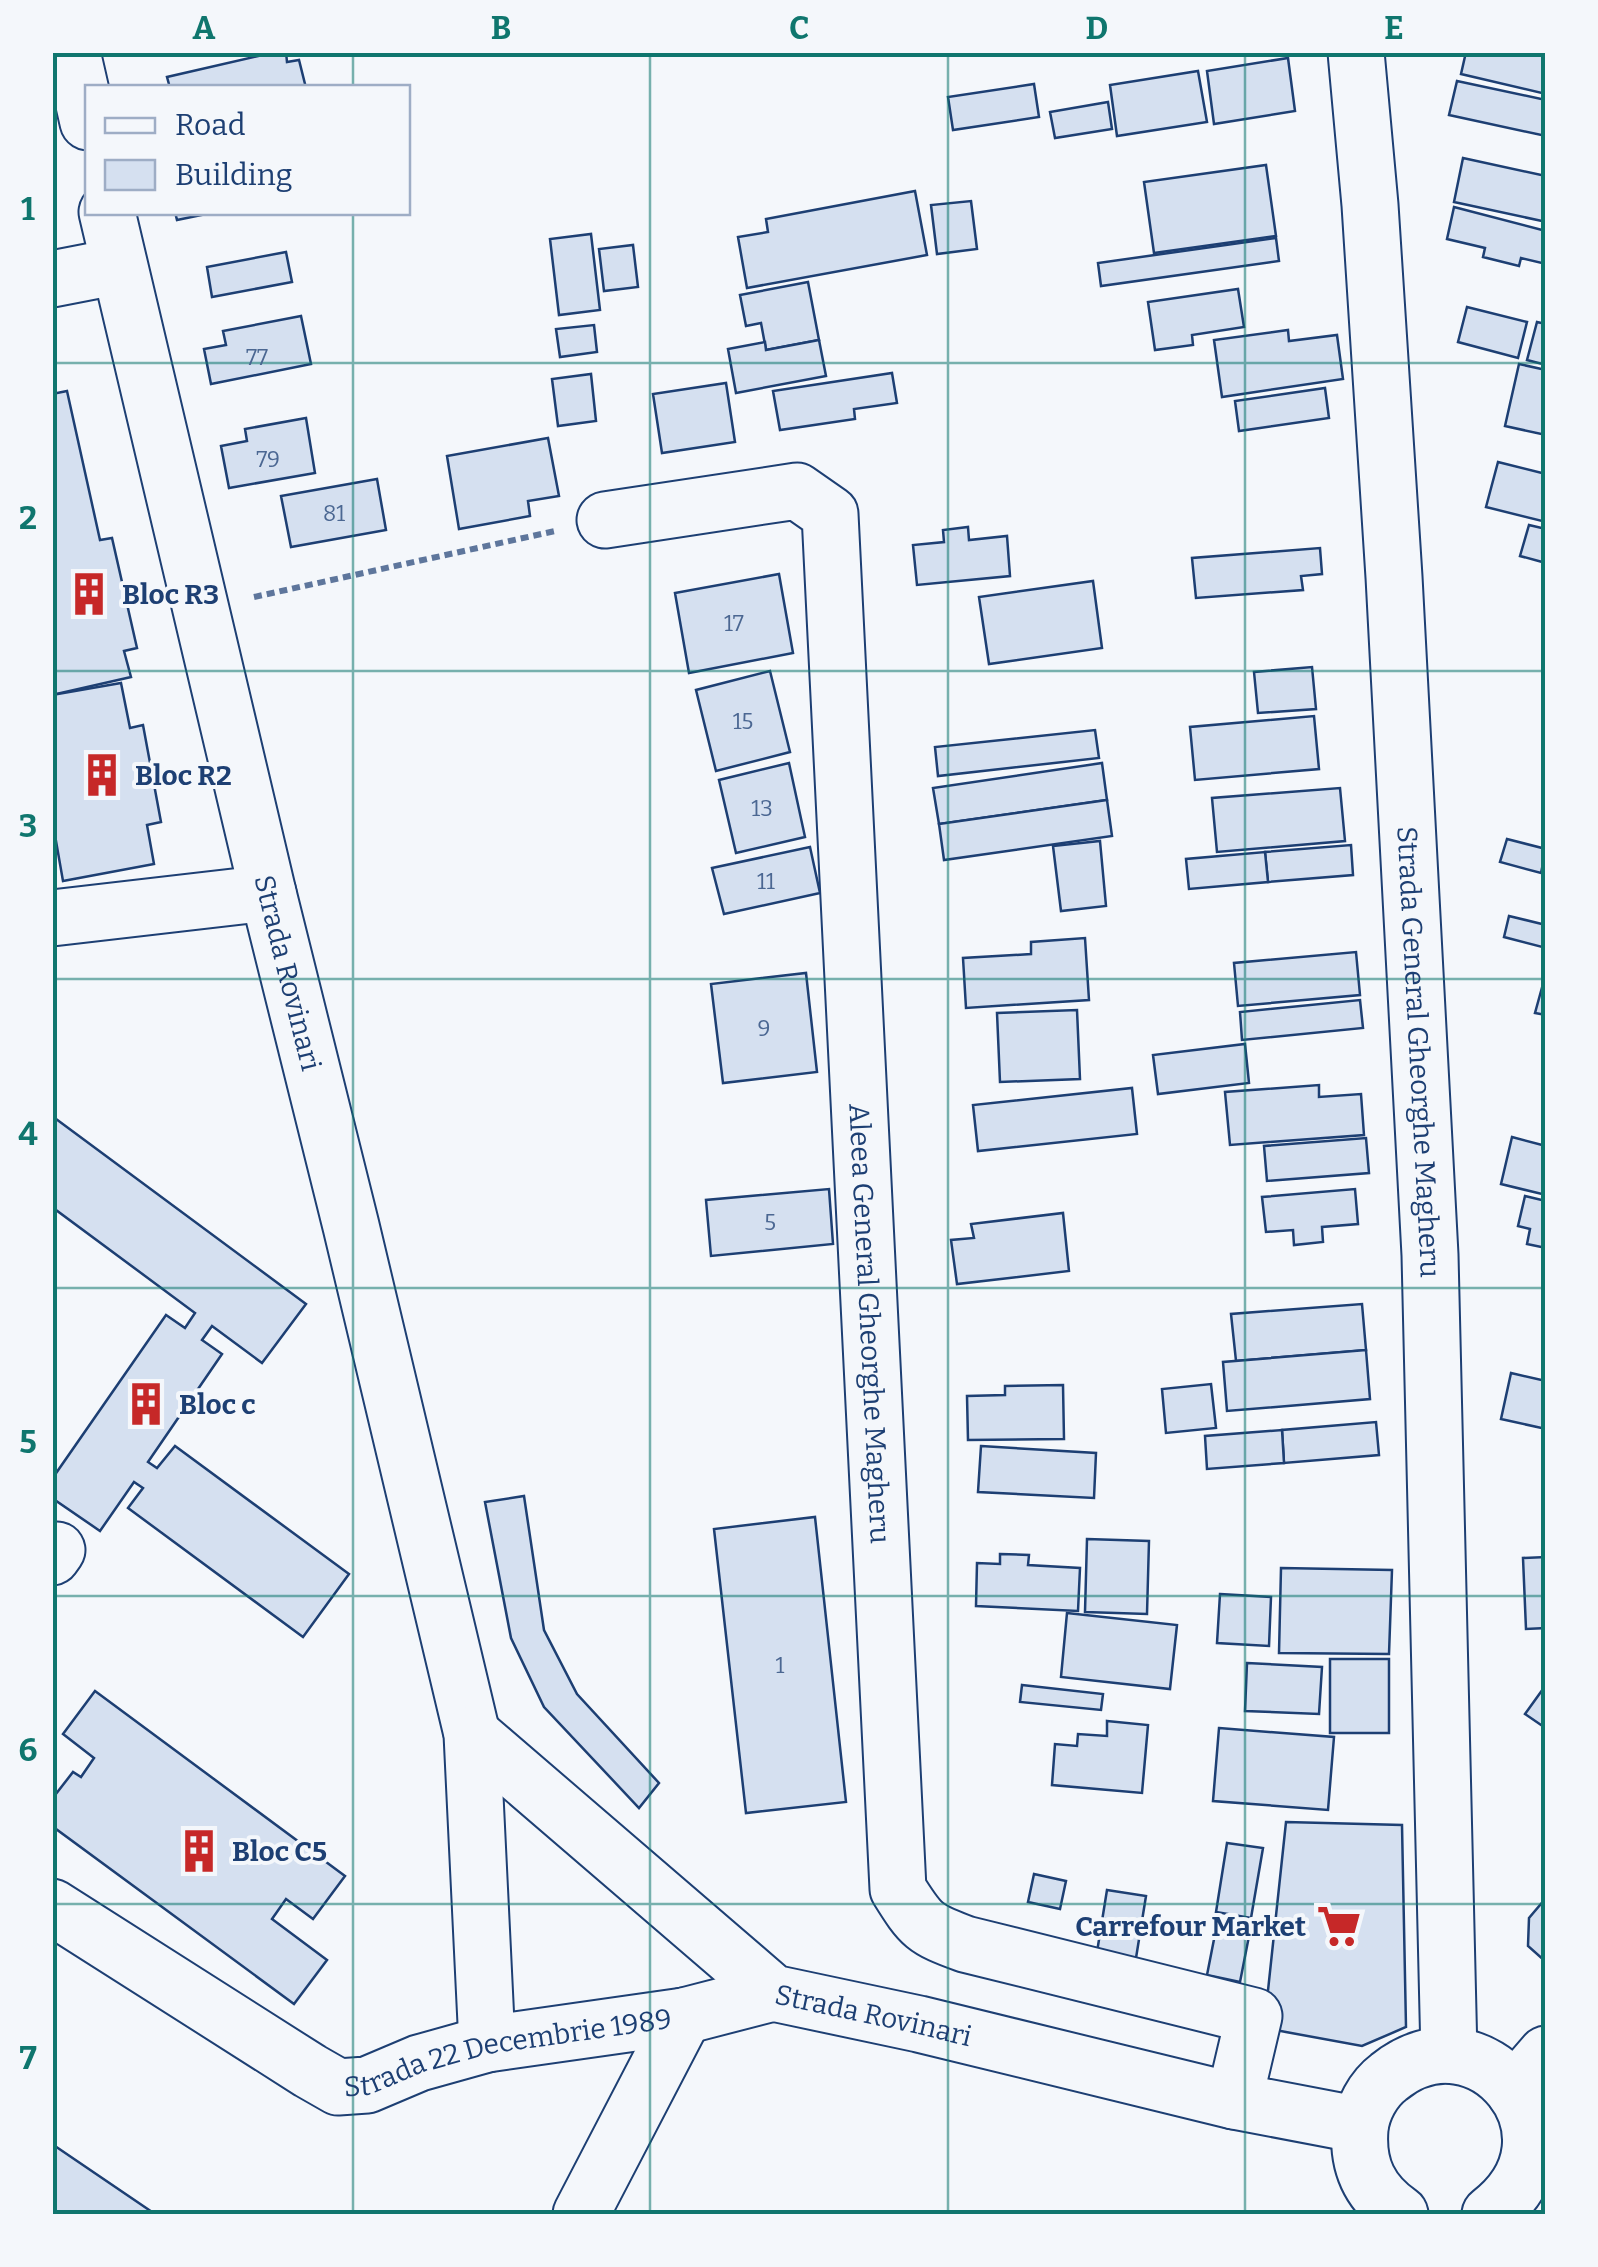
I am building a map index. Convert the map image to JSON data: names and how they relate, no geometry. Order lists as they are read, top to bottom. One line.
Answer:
{"streets":{"street":["Strada Rovinari","Strada General Gheorghe Magheru","Aleea General Gheorghe Magheru","Strada 22 Decembrie 1989"]},"crossings":[["Strada Rovinari","Aleea General Gheorghe Magheru"],["Strada Rovinari","Strada 22 Decembrie 1989"]],"places":{"building":["Bloc R3","Bloc R2","Bloc c","Bloc C5"],"supermarket":["Carrefour Market"]},"house_numbers":["77","79","81","17","15","13","11","9","5","1"],"legend":["Road","Building"],"grid":{"columns":["A","B","C","D","E"],"rows":["1","2","3","4","5","6","7"]}}
